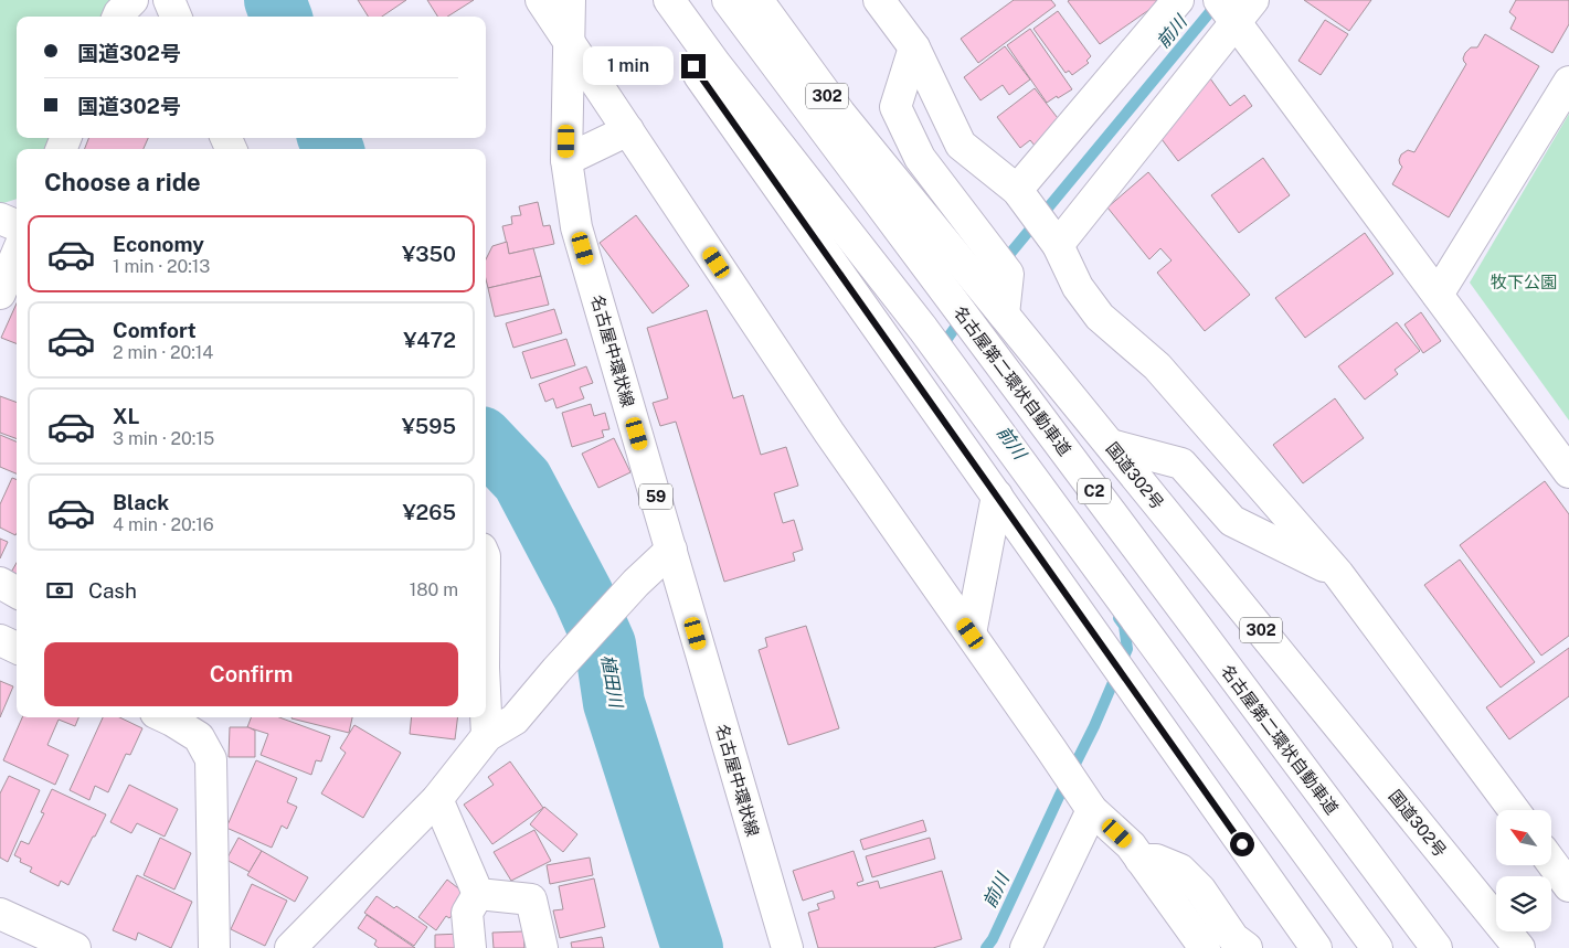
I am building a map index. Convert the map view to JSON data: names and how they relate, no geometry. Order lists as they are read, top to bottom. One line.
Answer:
{"streets":{"main road":["302","名古屋中環状線","名古屋第二環状自動車道","国道302号","C2","59"]},"water":["前川","植田川"],"parks":["牧下公園"],"north":"top left","page":{"banner":["国道302号","国道302号"],"bubble":"1 min","heading":"Choose a ride","list":[{"name":"Economy","note":"1 min · 20:13","value":"¥350"},{"name":"Comfort","note":"2 min · 20:14","value":"¥472"},{"name":"XL","note":"3 min · 20:15","value":"¥595"},{"name":"Black","note":"4 min · 20:16","value":"¥265"}],"pay":["Cash","180 m"],"buttons":"Confirm"}}
